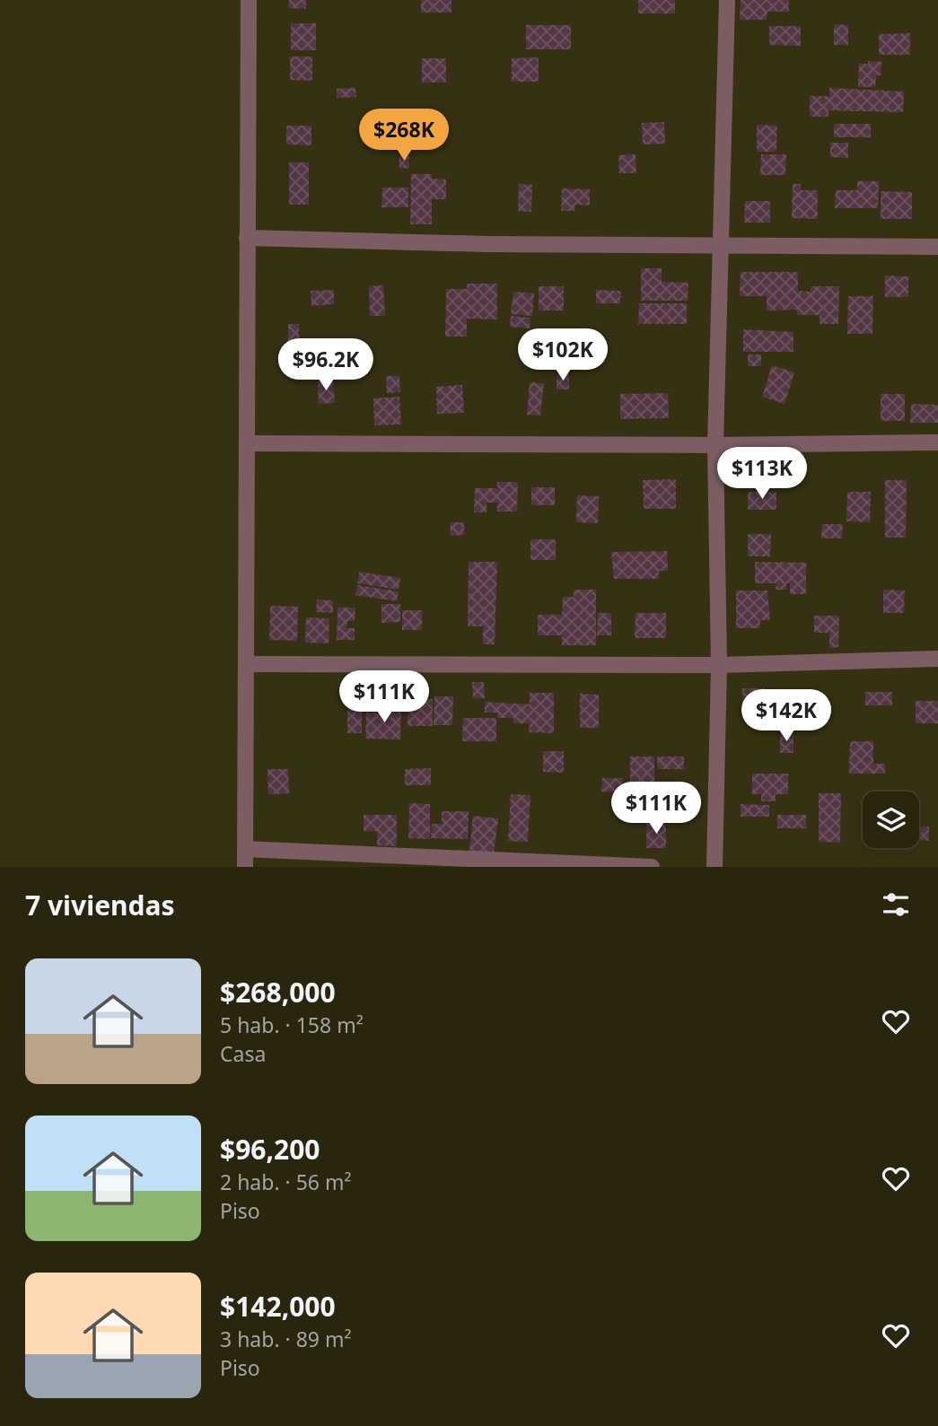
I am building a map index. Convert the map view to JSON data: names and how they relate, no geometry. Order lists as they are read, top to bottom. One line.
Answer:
{"page":{"price":["$268K","$102K","$96.2K","$113K","$111K","$142K","$111K"],"heading":"7 viviendas","list":[{"name":"$268,000","note":"5 hab. · 158 m² · Casa"},{"name":"$96,200","note":"2 hab. · 56 m² · Piso"},{"name":"$142,000","note":"3 hab. · 89 m² · Piso"}]}}
